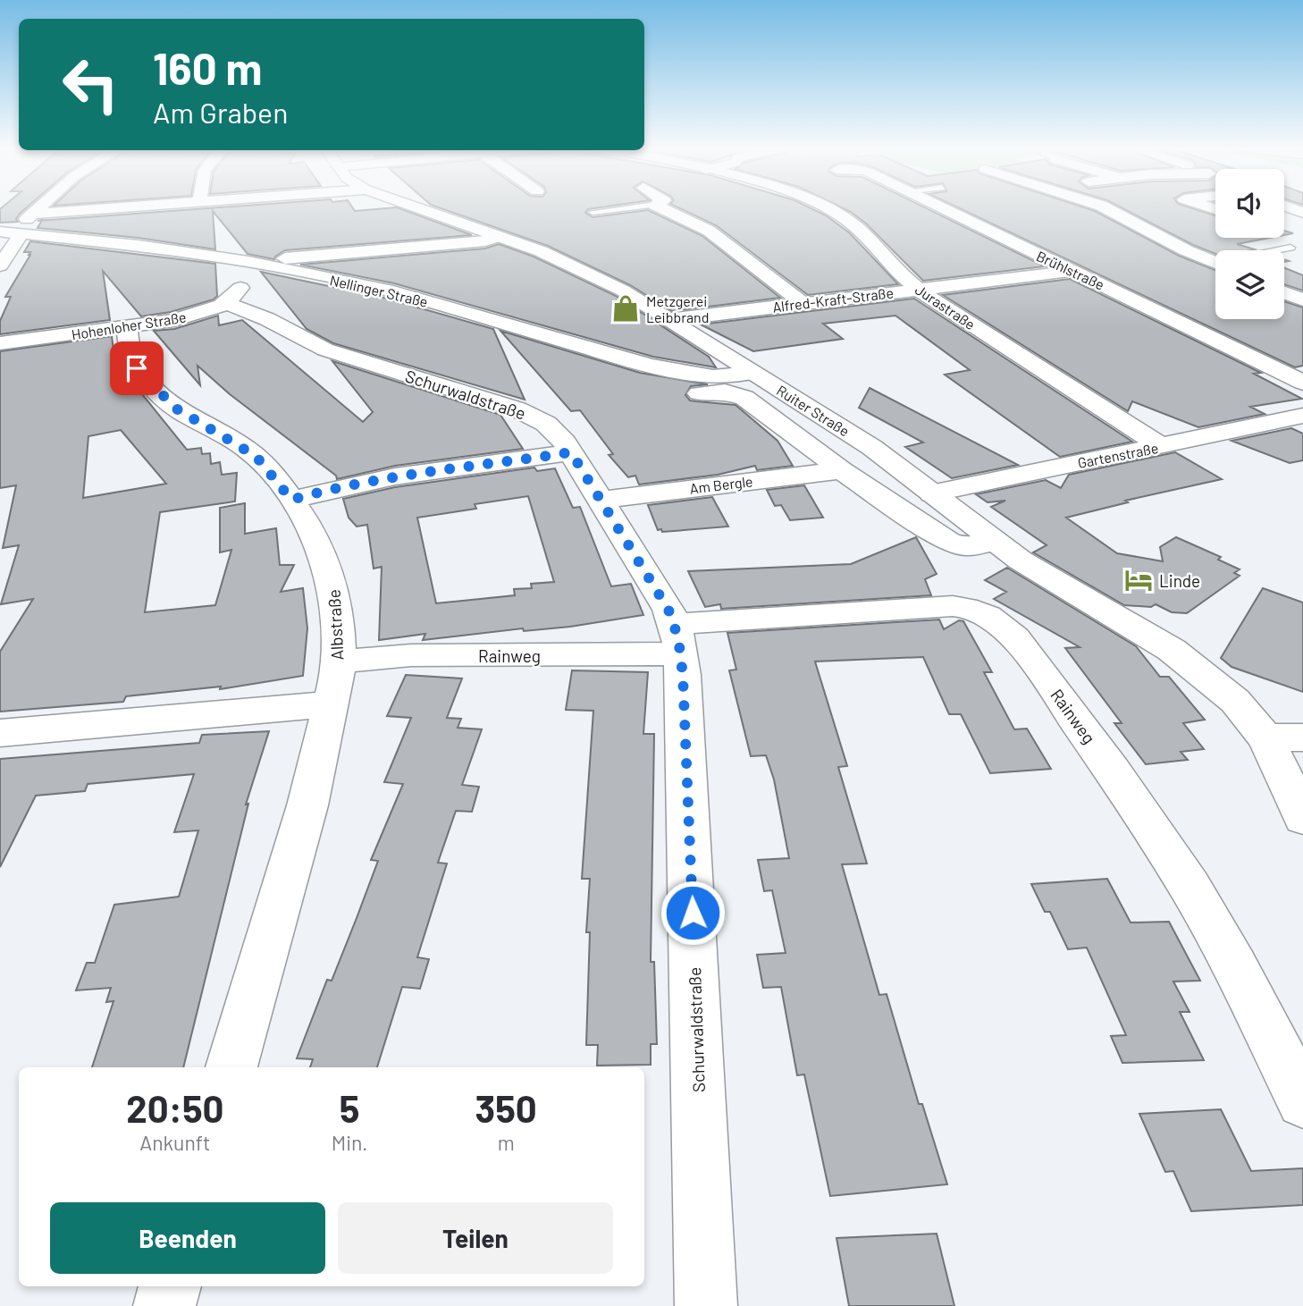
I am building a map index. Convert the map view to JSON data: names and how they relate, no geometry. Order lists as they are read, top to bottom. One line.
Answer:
{"streets":{"street":["Brühlstraße","Nellinger Straße","Alfred-Kraft-Straße","Jurastraße","Hohenloher Straße","Schurwaldstraße","Ruiter Straße","Gartenstraße","Am Bergle","Albstraße","Rainweg"]},"crossings":[["Brühlstraße","Alfred-Kraft-Straße"],["Nellinger Straße","Hohenloher Straße"],["Nellinger Straße","Ruiter Straße"],["Alfred-Kraft-Straße","Jurastraße"],["Alfred-Kraft-Straße","Ruiter Straße"],["Jurastraße","Gartenstraße"],["Hohenloher Straße","Schurwaldstraße"],["Hohenloher Straße","Ruiter Straße"],["Hohenloher Straße","Albstraße"],["Schurwaldstraße","Am Bergle"],["Schurwaldstraße","Rainweg"],["Ruiter Straße","Gartenstraße"],["Albstraße","Rainweg"]],"places":{"shop":["Metzgerei Leibbrand"],"hotel":["Linde"]},"page":{"turn":["160 m","Am Graben"],"eta":["20:50","Ankunft","5","Min.","350","m"],"buttons":["Beenden","Teilen"]}}
